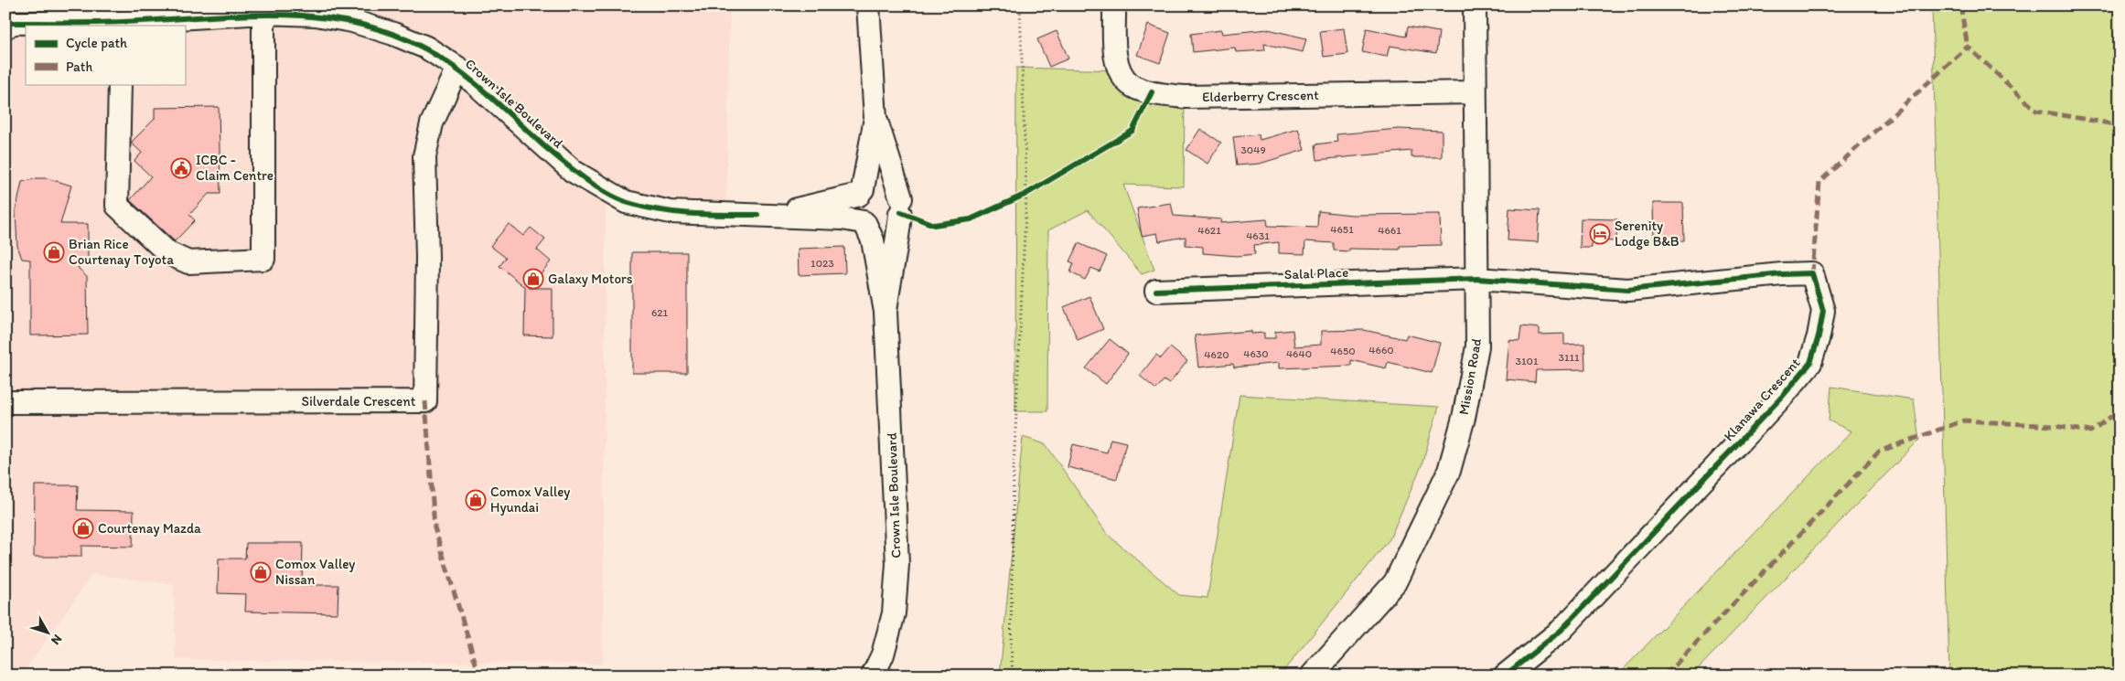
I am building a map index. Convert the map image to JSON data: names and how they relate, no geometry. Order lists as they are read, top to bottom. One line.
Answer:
{"streets":{"street":["Elderberry Crescent","Crown Isle Boulevard","Salal Place","Mission Road","Klanawa Crescent","Silverdale Crescent"]},"crossings":[["Elderberry Crescent","Mission Road"],["Crown Isle Boulevard","Silverdale Crescent"],["Salal Place","Mission Road"],["Salal Place","Klanawa Crescent"],["Mission Road","Klanawa Crescent"]],"places":{"public building":["ICBC - Claim Centre"],"hotel":["Serenity Lodge B&B"],"shop":["Brian Rice Courtenay Toyota","Galaxy Motors","Comox Valley Hyundai","Courtenay Mazda","Comox Valley Nissan"]},"house_numbers":["3049","4651","4621","4661","4631","1023","621","4660","4650","4630","4640","4620","3111","3101"],"legend":["Cycle path","Path"],"north":"bottom right"}
